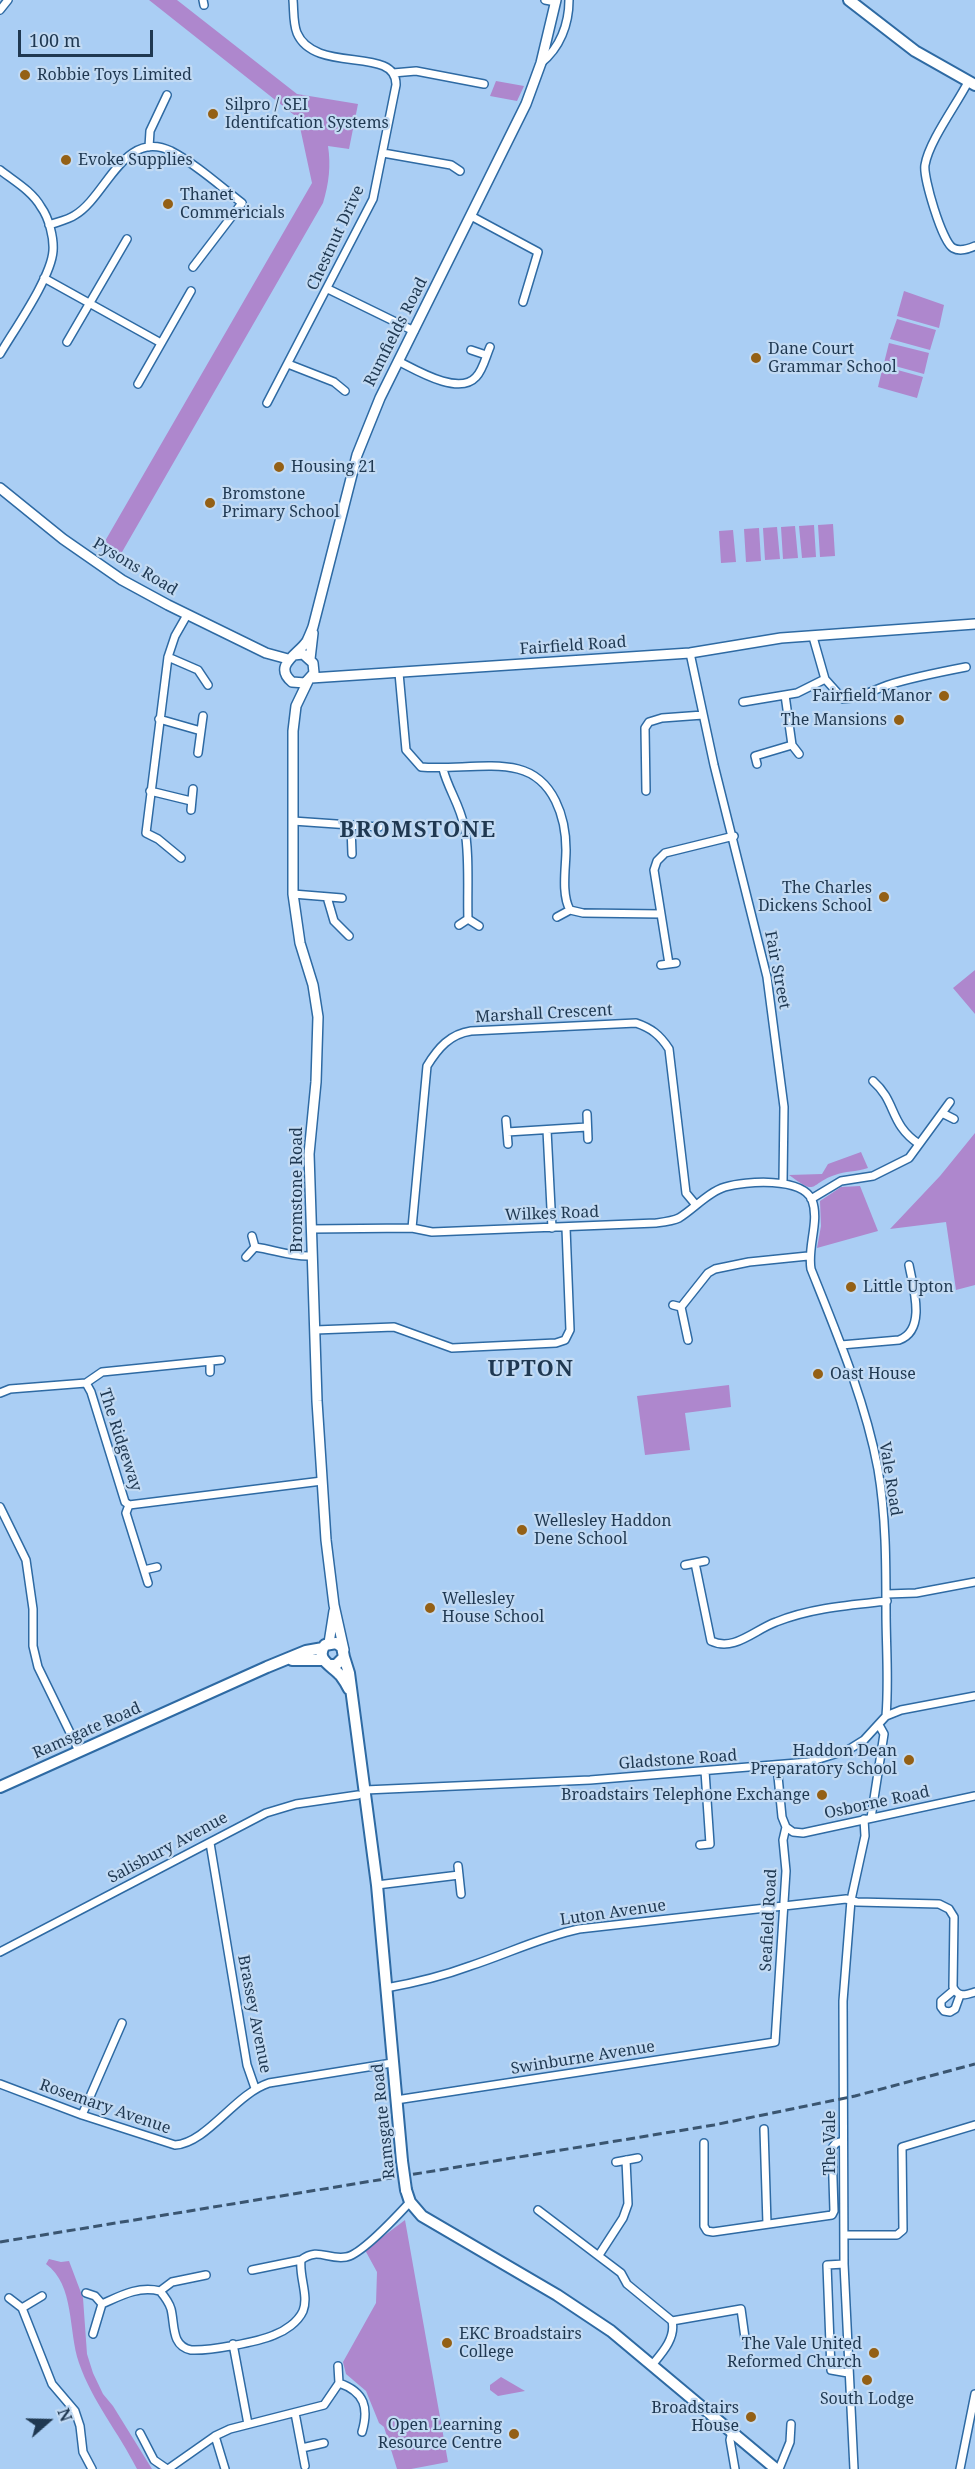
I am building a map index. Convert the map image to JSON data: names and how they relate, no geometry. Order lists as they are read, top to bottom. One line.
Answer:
{"streets":{"main road":["Ramsgate Road"],"street":["Chestnut Drive","Rumfields Road","Pysons Road","Fairfield Road","Fair Street","Marshall Crescent","Bromstone Road","Wilkes Road","The Ridgeway","Vale Road","Gladstone Road","Osborne Road","Salisbury Avenue","Luton Avenue","Seafield Road","Brassey Avenue","Swinburne Avenue","Rosemary Avenue","The Vale"]},"crossings":[["Rumfields Road","Pysons Road"],["Rumfields Road","Fairfield Road"],["Rumfields Road","Bromstone Road"],["Pysons Road","Fairfield Road"],["Pysons Road","Bromstone Road"],["Fairfield Road","Fair Street"],["Fairfield Road","Bromstone Road"],["Fair Street","Wilkes Road"],["Marshall Crescent","Wilkes Road"],["Bromstone Road","Wilkes Road"],["Bromstone Road","The Ridgeway"],["Bromstone Road","Ramsgate Road"],["Vale Road","Gladstone Road"],["Ramsgate Road","Gladstone Road"],["Ramsgate Road","Salisbury Avenue"],["Ramsgate Road","Luton Avenue"],["Ramsgate Road","Brassey Avenue"],["Ramsgate Road","Swinburne Avenue"],["Gladstone Road","Salisbury Avenue"],["Gladstone Road","Seafield Road"],["Osborne Road","Seafield Road"],["Osborne Road","The Vale"],["Salisbury Avenue","Brassey Avenue"],["Luton Avenue","Seafield Road"],["Luton Avenue","The Vale"],["Seafield Road","Swinburne Avenue"],["Brassey Avenue","Rosemary Avenue"]],"districts":["BROMSTONE","UPTON"],"places":["Robbie Toys Limited","Silpro / SEI Identifcation Systems","Evoke Supplies","Thanet Commericials","Dane Court Grammar School","Housing 21","Bromstone Primary School","Fairfield Manor","The Mansions","The Charles Dickens School","Little Upton","Oast House","Wellesley Haddon Dene School","Wellesley House School","Haddon Dean Preparatory School","Broadstairs Telephone Exchange","EKC Broadstairs College","The Vale United Reformed Church","South Lodge","Broadstairs House","Open Learning Resource Centre"],"scale_bar":"100 m","north":"right"}
